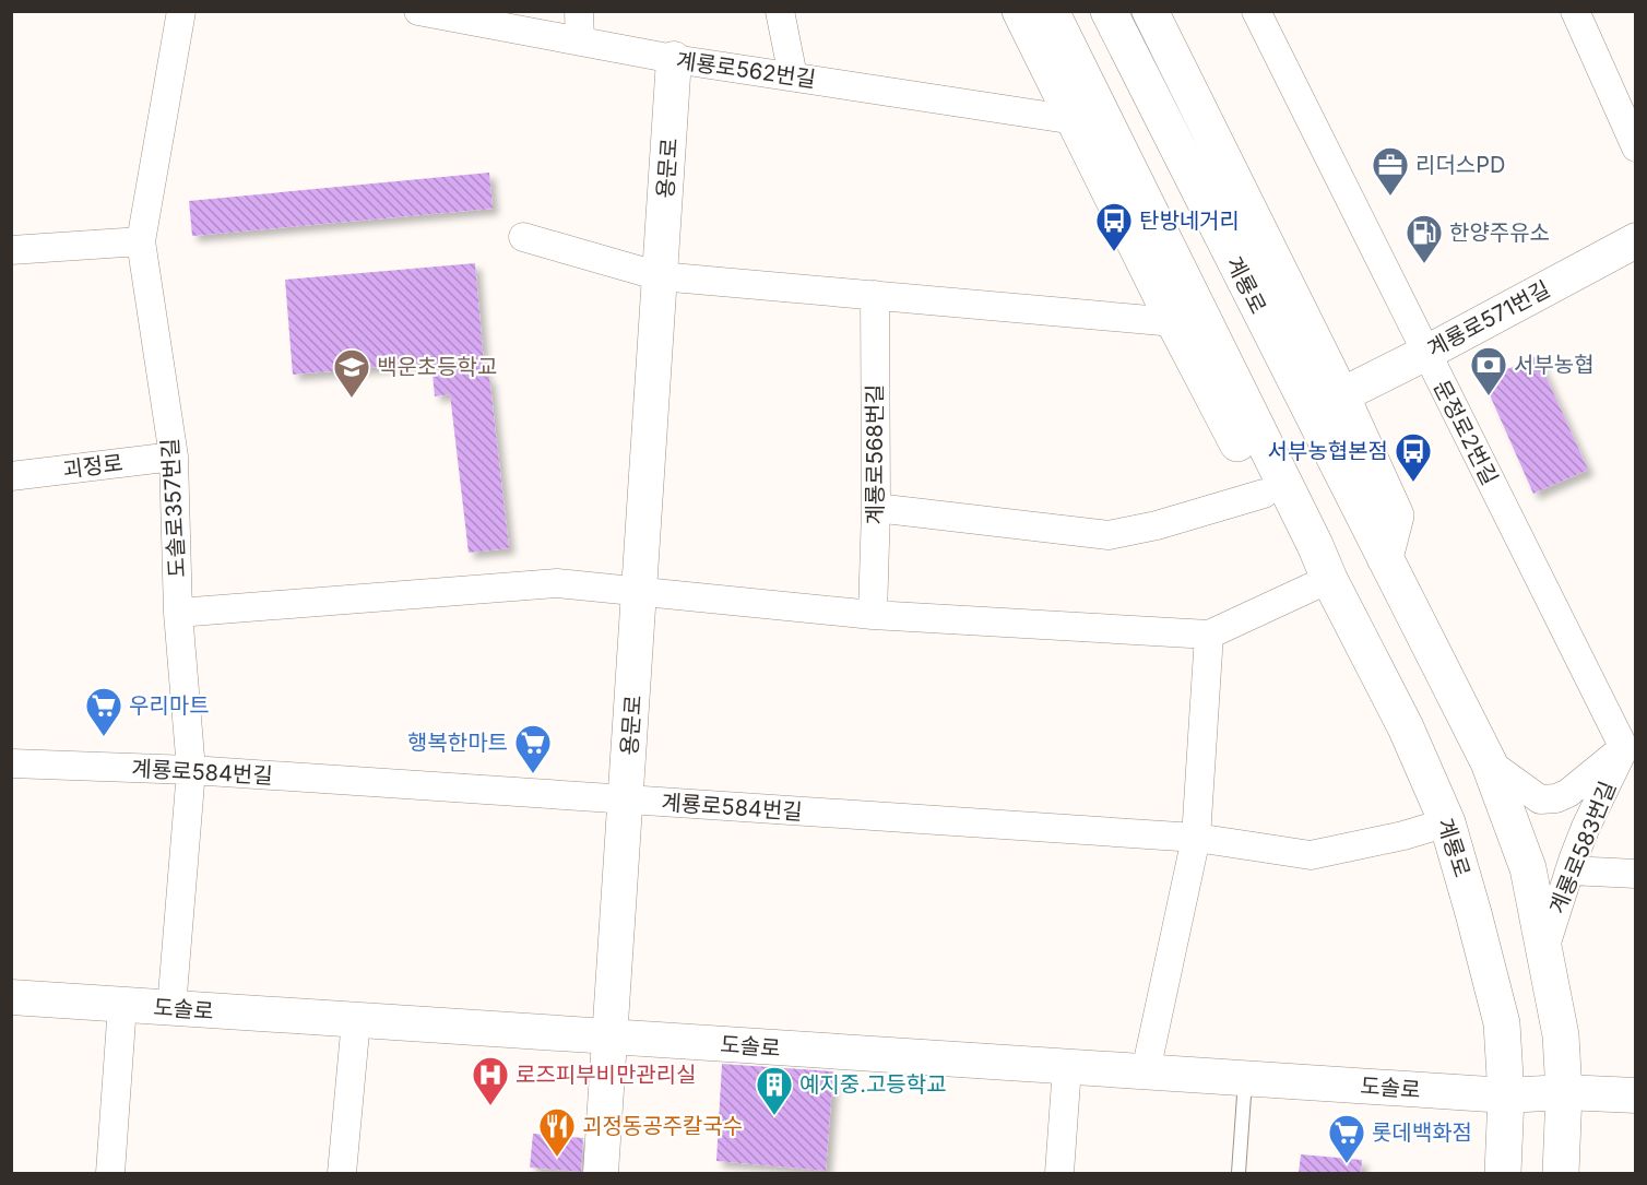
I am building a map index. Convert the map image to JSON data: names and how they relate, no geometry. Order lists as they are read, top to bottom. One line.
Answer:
{"streets":{"main road":["계룡로"],"street":["계룡로562번길","용문로","계룡로571번길","문정로2번길","계룡로568번길","괴정로","도솔로357번길","계룡로584번길","계룡로583번길","도솔로"]},"crossings":[["계룡로562번길","용문로"],["용문로","계룡로584번길"],["용문로","도솔로"],["계룡로","계룡로571번길"],["계룡로","계룡로584번길"],["계룡로","계룡로583번길"],["계룡로","도솔로"],["계룡로571번길","문정로2번길"],["문정로2번길","계룡로583번길"],["괴정로","도솔로357번길"],["도솔로357번길","계룡로584번길"],["도솔로357번길","도솔로"]],"places":{"office":["리더스PD"],"bus stop":["탄방네거리","서부농협본점"],"fuel station":["한양주유소"],"bank":["서부농협"],"school or university":["백운초등학교"],"supermarket":["우리마트","행복한마트","롯데백화점"],"hospital":["로즈피부비만관리실"],"building":["예지중.고등학교"],"restaurant":["괴정동공주칼국수"]}}
